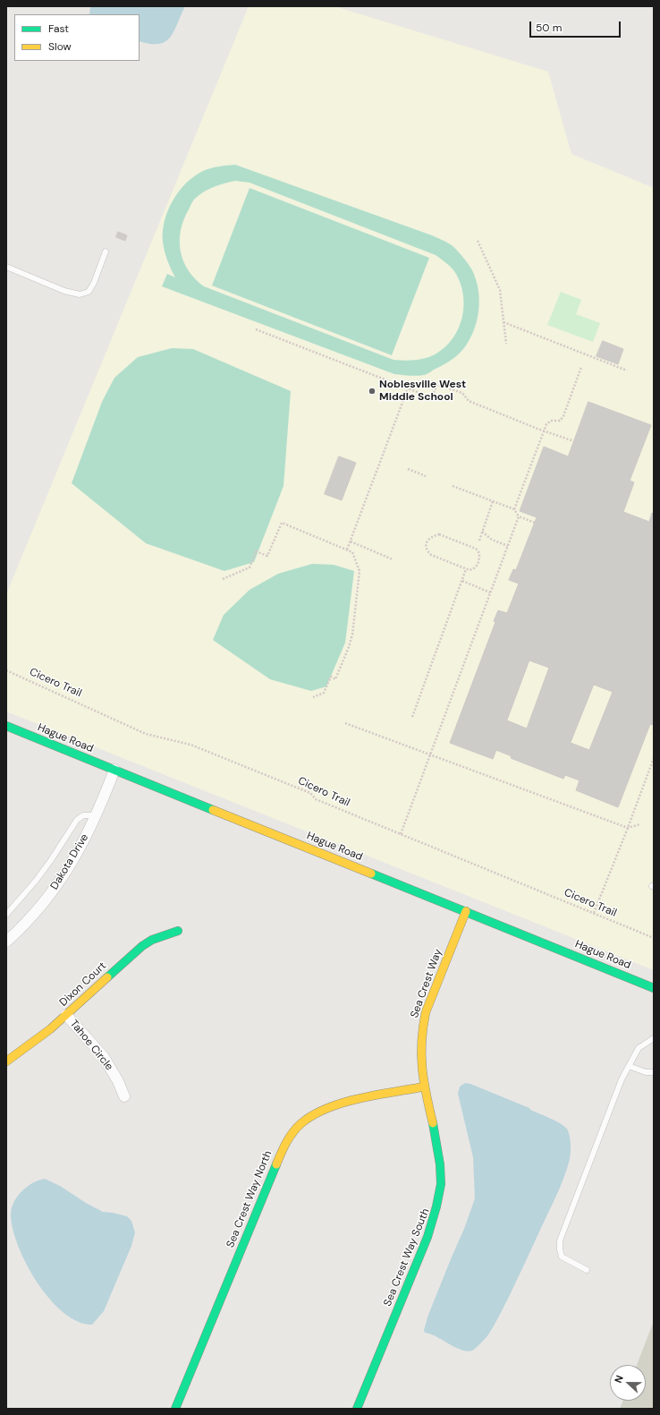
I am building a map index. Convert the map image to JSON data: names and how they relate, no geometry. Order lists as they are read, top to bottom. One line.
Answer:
{"streets":{"street":["Hague Road","Dakota Drive","Sea Crest Way","Dixon Court","Tahoe Circle","Sea Crest Way North","Sea Crest Way South"],"path":["Cicero Trail"]},"crossings":[["Hague Road","Dakota Drive"],["Hague Road","Sea Crest Way"],["Sea Crest Way","Sea Crest Way North"],["Sea Crest Way","Sea Crest Way South"],["Dixon Court","Tahoe Circle"],["Sea Crest Way North","Sea Crest Way South"]],"places":["Noblesville West Middle School"],"legend":["Fast","Slow"],"scale_bar":"50 m","north":"left"}
